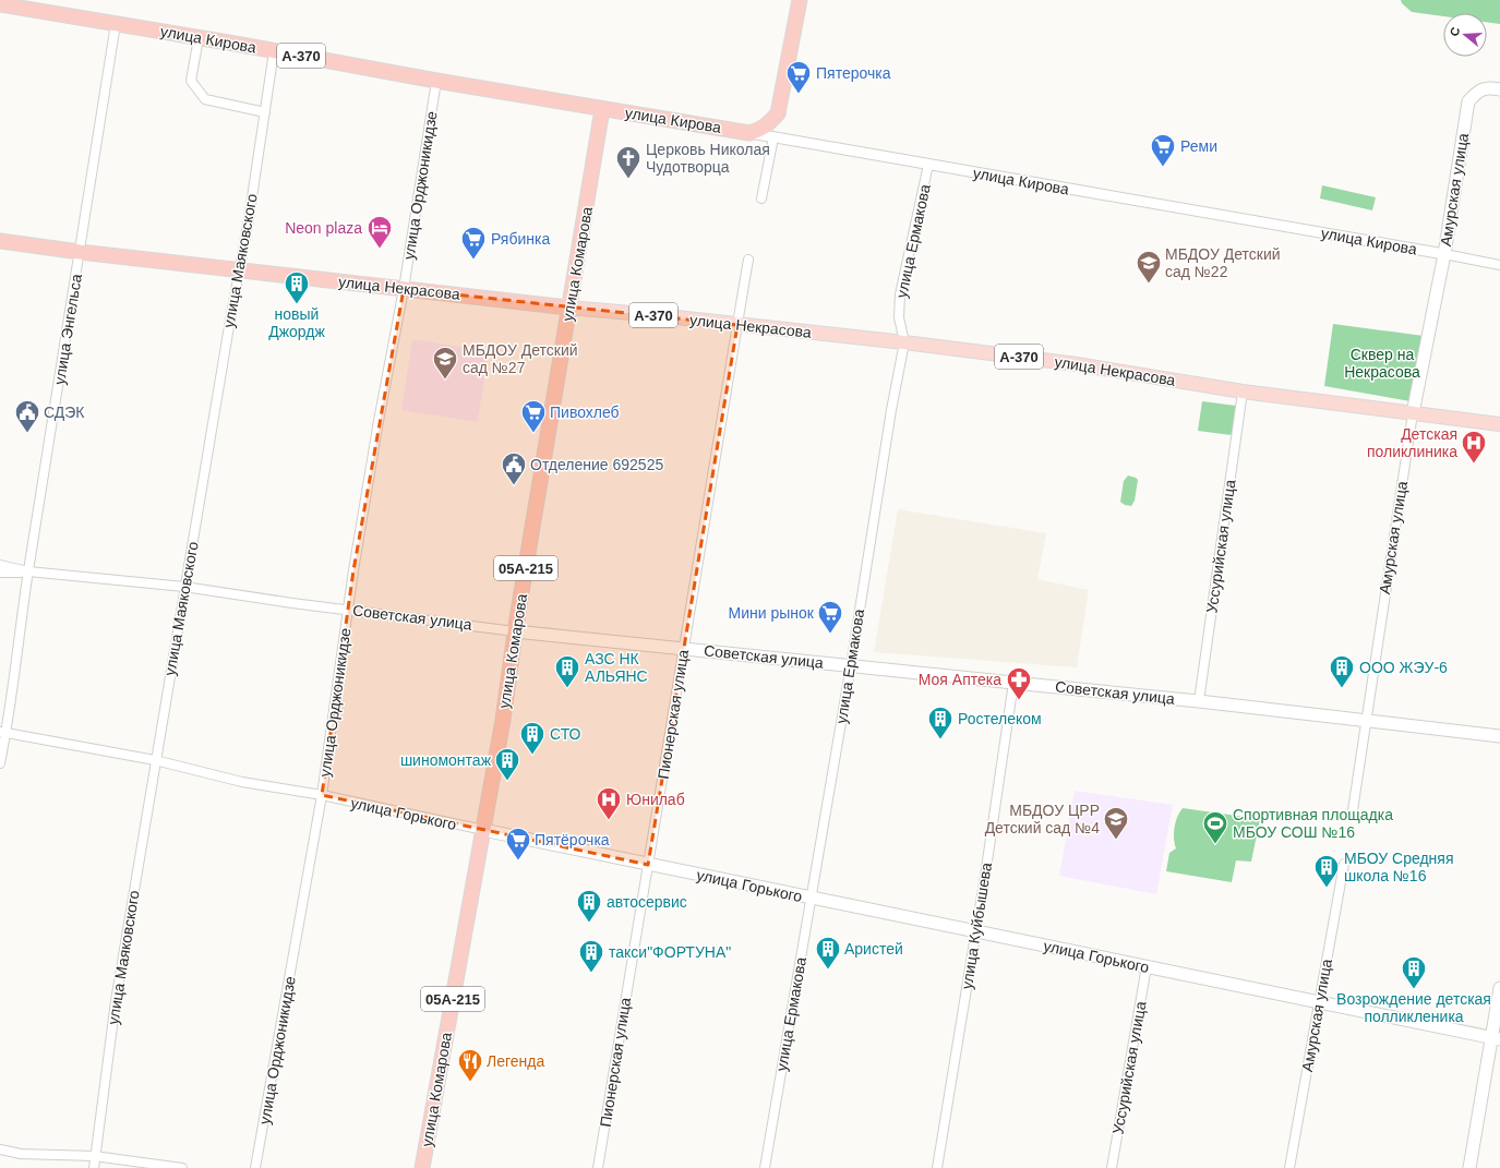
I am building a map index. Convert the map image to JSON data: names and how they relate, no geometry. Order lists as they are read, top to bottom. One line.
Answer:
{"streets":{"highway":["улица Кирова","А-370","улица Комарова","улица Некрасова","05А-215"],"main road":["Амурская улица","Советская улица","улица Горького"],"street":["улица Орджоникидзе","улица Ермакова","улица Маяковского","улица Энгельса","Уссурийская улица","Пионерская улица","улица Куйбышева"]},"crossings":[["улица Кирова","улица Орджоникидзе"],["улица Кирова","Амурская улица"],["улица Кирова","улица Ермакова"],["улица Кирова","улица Маяковского"],["улица Кирова","улица Комарова"],["улица Кирова","улица Энгельса"],["улица Орджоникидзе","улица Некрасова"],["улица Орджоникидзе","Советская улица"],["улица Орджоникидзе","улица Горького"],["Амурская улица","улица Некрасова"],["Амурская улица","Советская улица"],["Амурская улица","улица Горького"],["улица Ермакова","улица Некрасова"],["улица Ермакова","Советская улица"],["улица Ермакова","улица Горького"],["улица Маяковского","улица Некрасова"],["улица Маяковского","Советская улица"],["улица Маяковского","улица Горького"],["улица Комарова","улица Некрасова"],["улица Комарова","Советская улица"],["улица Комарова","улица Горького"],["улица Некрасова","улица Энгельса"],["улица Некрасова","Уссурийская улица"],["улица Некрасова","Пионерская улица"],["улица Энгельса","Советская улица"],["улица Энгельса","улица Горького"],["Уссурийская улица","Советская улица"],["Уссурийская улица","улица Горького"],["Советская улица","Пионерская улица"],["Советская улица","улица Куйбышева"],["Пионерская улица","улица Горького"],["улица Горького","улица Куйбышева"]],"parks":["Сквер на Некрасова"],"places":{"supermarket":["Пятерочка","Реми","Рябинка","Пивохлеб","Мини рынок","Пятёрочка"],"church":["Церковь Николая Чудотворца"],"hotel":["Neon plaza"],"school or university":["МБДОУ Детский сад №22","МБДОУ Детский сад №27","МБДОУ ЦРР Детский сад №4"],"building":["новый Джордж","АЗС НК АЛЬЯНС","ООО ЖЭУ-6","Ростелеком","СТО","шиномонтаж","МБОУ Средняя школа №16","автосервис","Аристей","такси\"ФОРТУНА\"","Возрождение детская полликленика"],"public building":["СДЭК","Отделение 692525"],"hospital":["Детская поликлиника","Юнилаб"],"pharmacy":["Моя Аптека"],"sports":["Спортивная площадка МБОУ СОШ №16"],"restaurant":["Легенда"]},"north":"left"}
